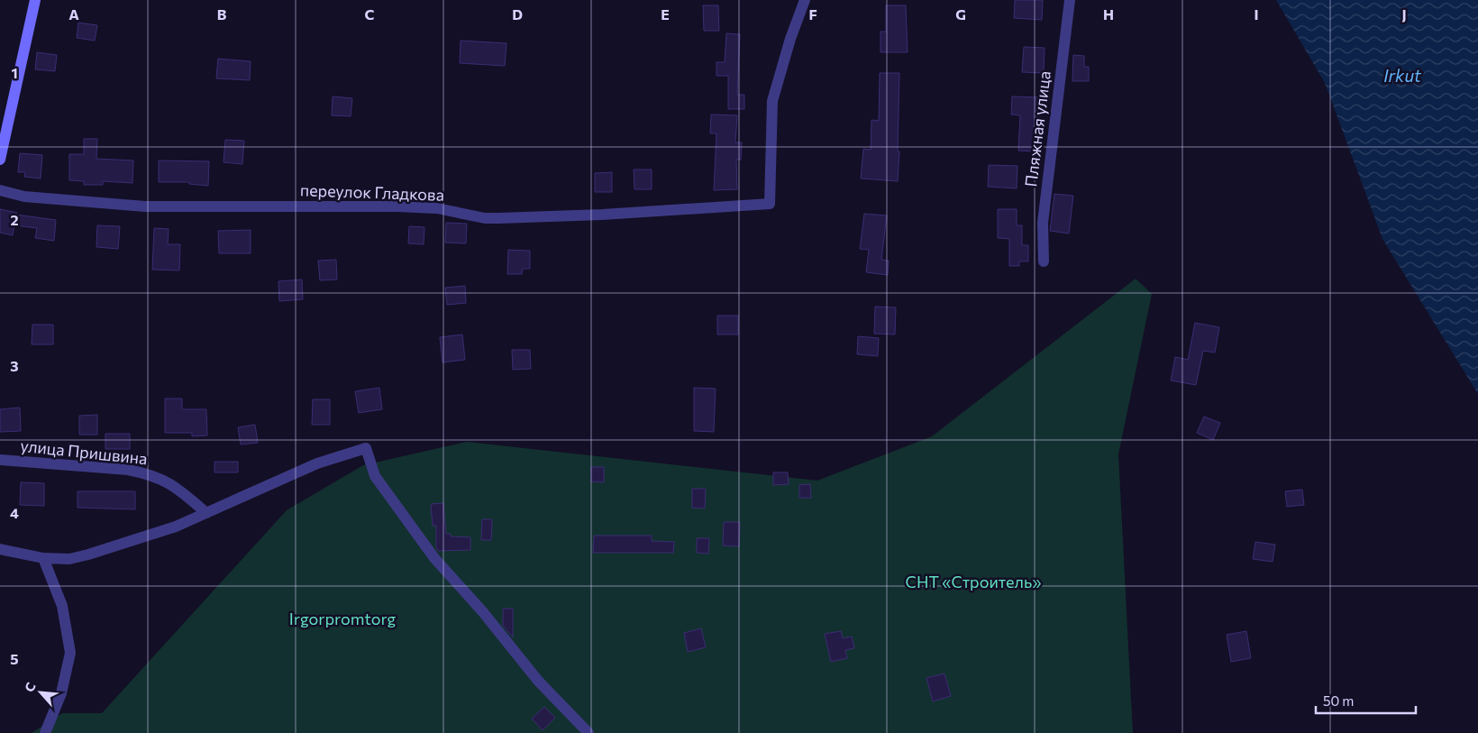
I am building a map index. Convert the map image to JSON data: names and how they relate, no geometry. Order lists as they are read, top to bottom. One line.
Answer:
{"streets":{"street":["Пляжная улица","переулок Гладкова","улица Пришвина"]},"water":["Irkut"],"parks":["СНТ «Строитель»","Irgorpromtorg"],"scale_bar":"50 m","north":"top left","grid":{"columns":["A","B","C","D","E","F","G","H","I","J"],"rows":["1","2","3","4","5"]}}
